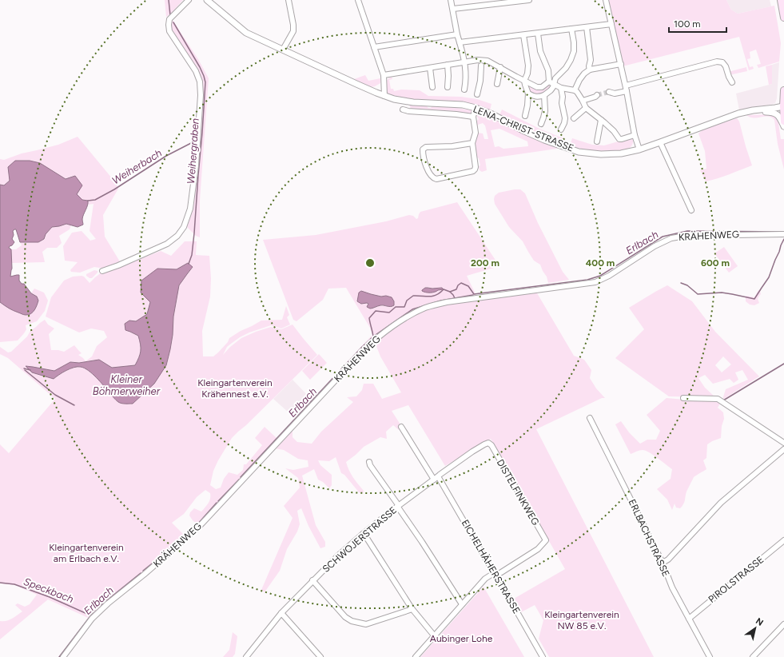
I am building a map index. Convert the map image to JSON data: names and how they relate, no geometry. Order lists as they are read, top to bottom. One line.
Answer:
{"streets":{"street":["LENA-CHRIST-STRASSE","KRÄHENWEG","DISTELFINKWEG","ERLBACHSTRASSE","SCHWOJERSTRASSE","EICHELHÄHERSTRASSE","PIROLSTRASSE"]},"crossings":[["DISTELFINKWEG","SCHWOJERSTRASSE"],["DISTELFINKWEG","EICHELHÄHERSTRASSE"],["ERLBACHSTRASSE","PIROLSTRASSE"],["SCHWOJERSTRASSE","EICHELHÄHERSTRASSE"]],"water":["Weihergraben","Weiherbach","Erlbach","Kleiner Böhmerweiher","Speckbach"],"parks":["Kleingartenverein Krähennest e.V.","Kleingartenverein am Erlbach e.V.","Kleingartenverein NW 85 e.V.","Aubinger Lohe"],"scale_bar":"100 m","north":"top right","rings":["200 m","400 m","600 m"]}
